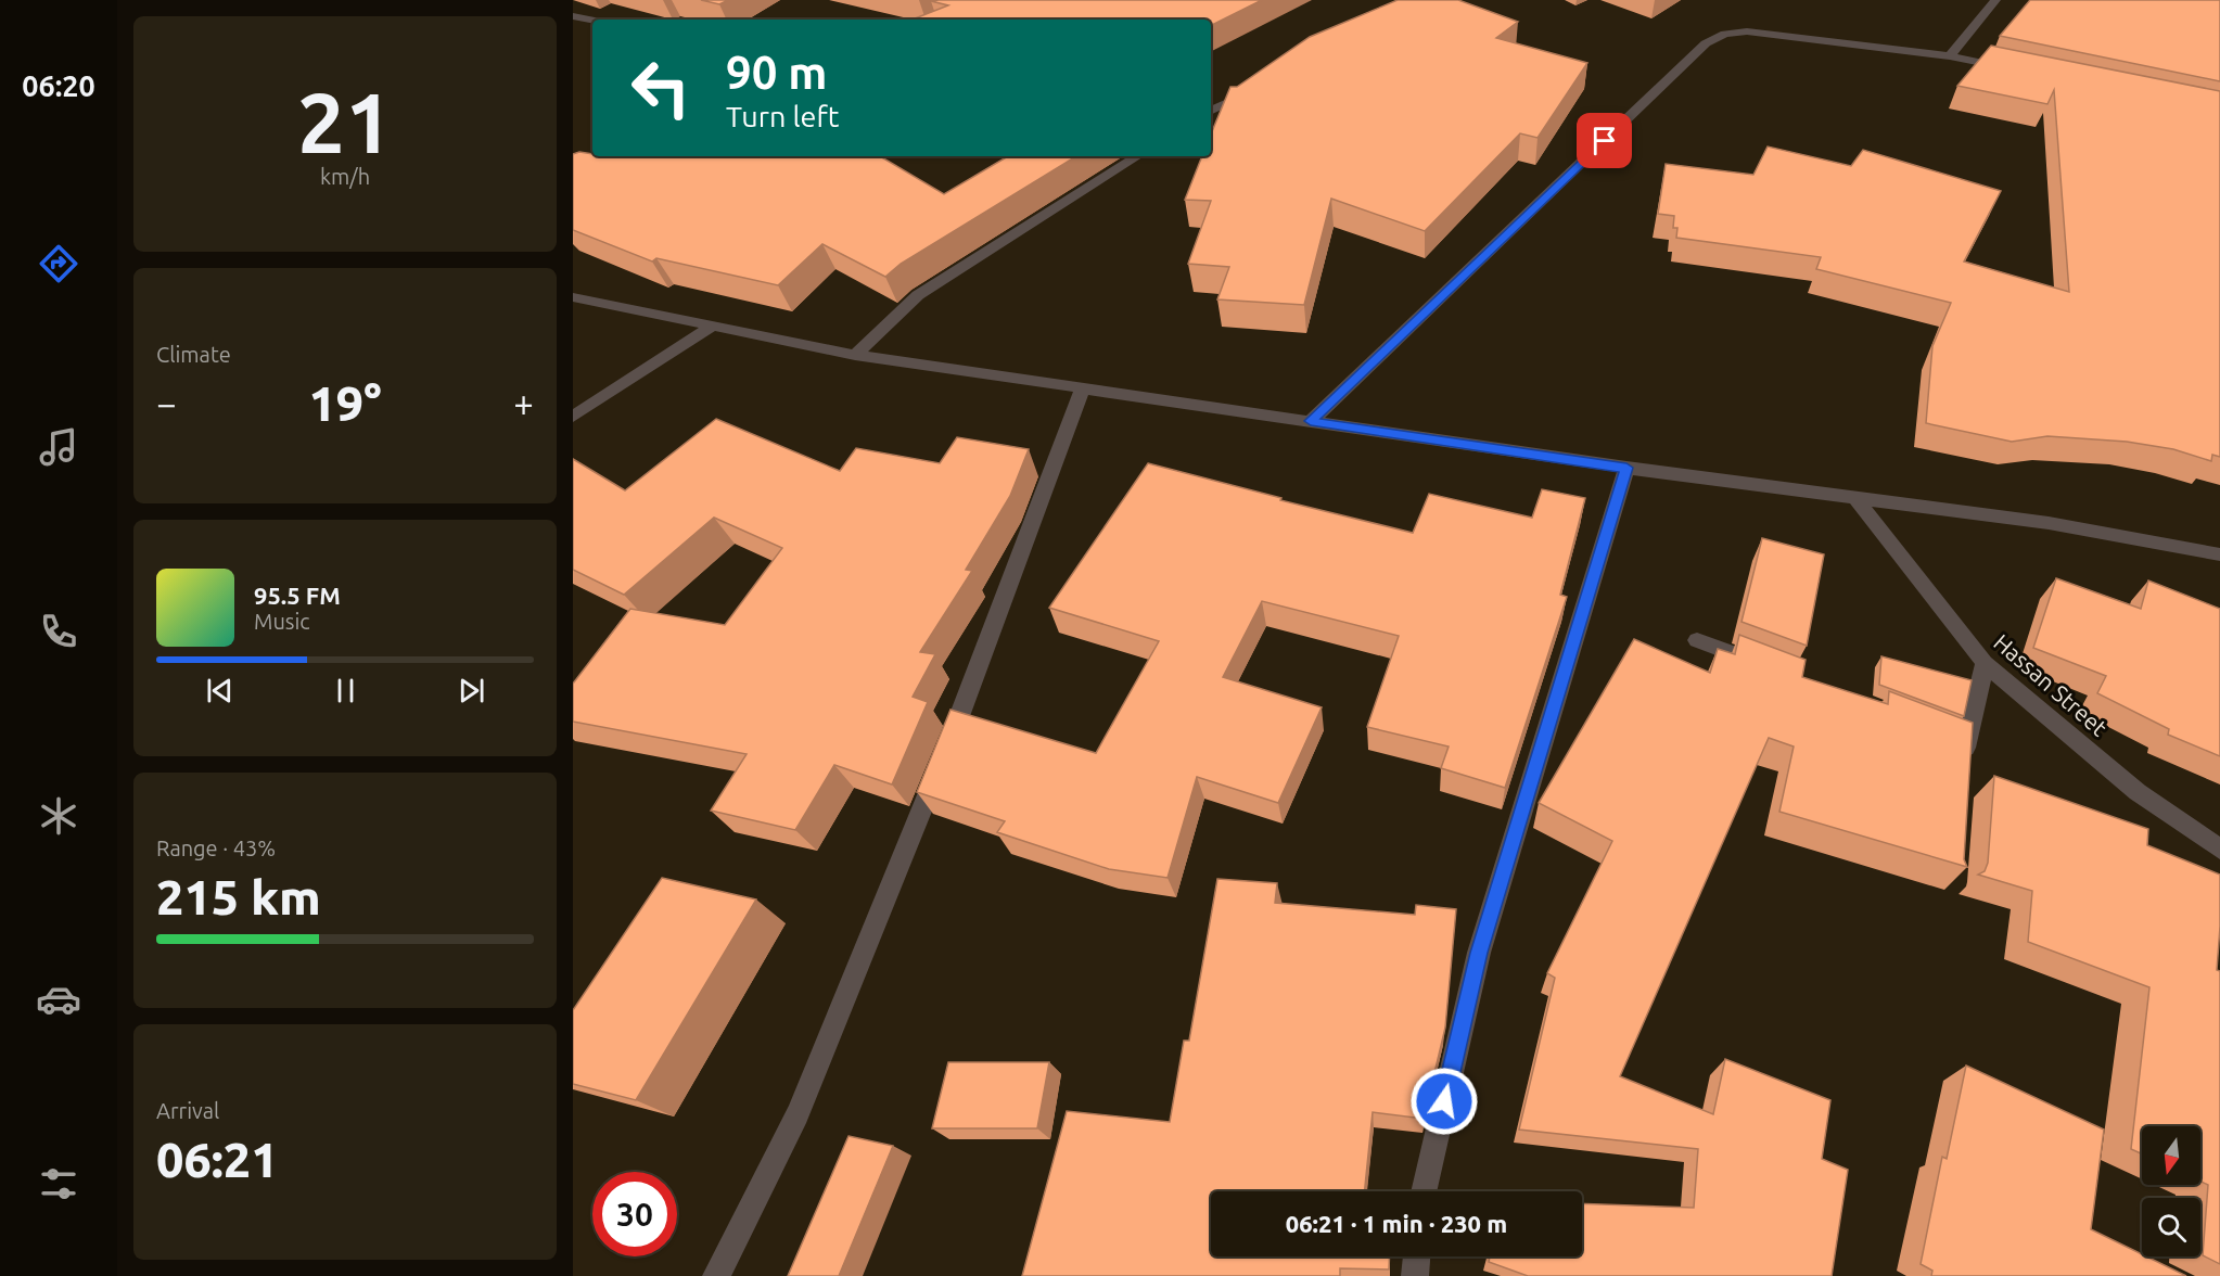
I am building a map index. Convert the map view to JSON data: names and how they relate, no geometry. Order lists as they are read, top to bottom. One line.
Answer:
{"streets":{"street":["Hassan Street"]},"north":"bottom","page":{"tabs":"06:20","tile":[["21","km/h"],"Climate",["Range · 43%","215 km"],["Arrival","06:21"]],"turn":["90 m","Turn left"],"heat":["−","19°","+"],"song":["95.5 FM","Music"],"limit":"30","trip":"06:21 · 1 min · 230 m"}}
